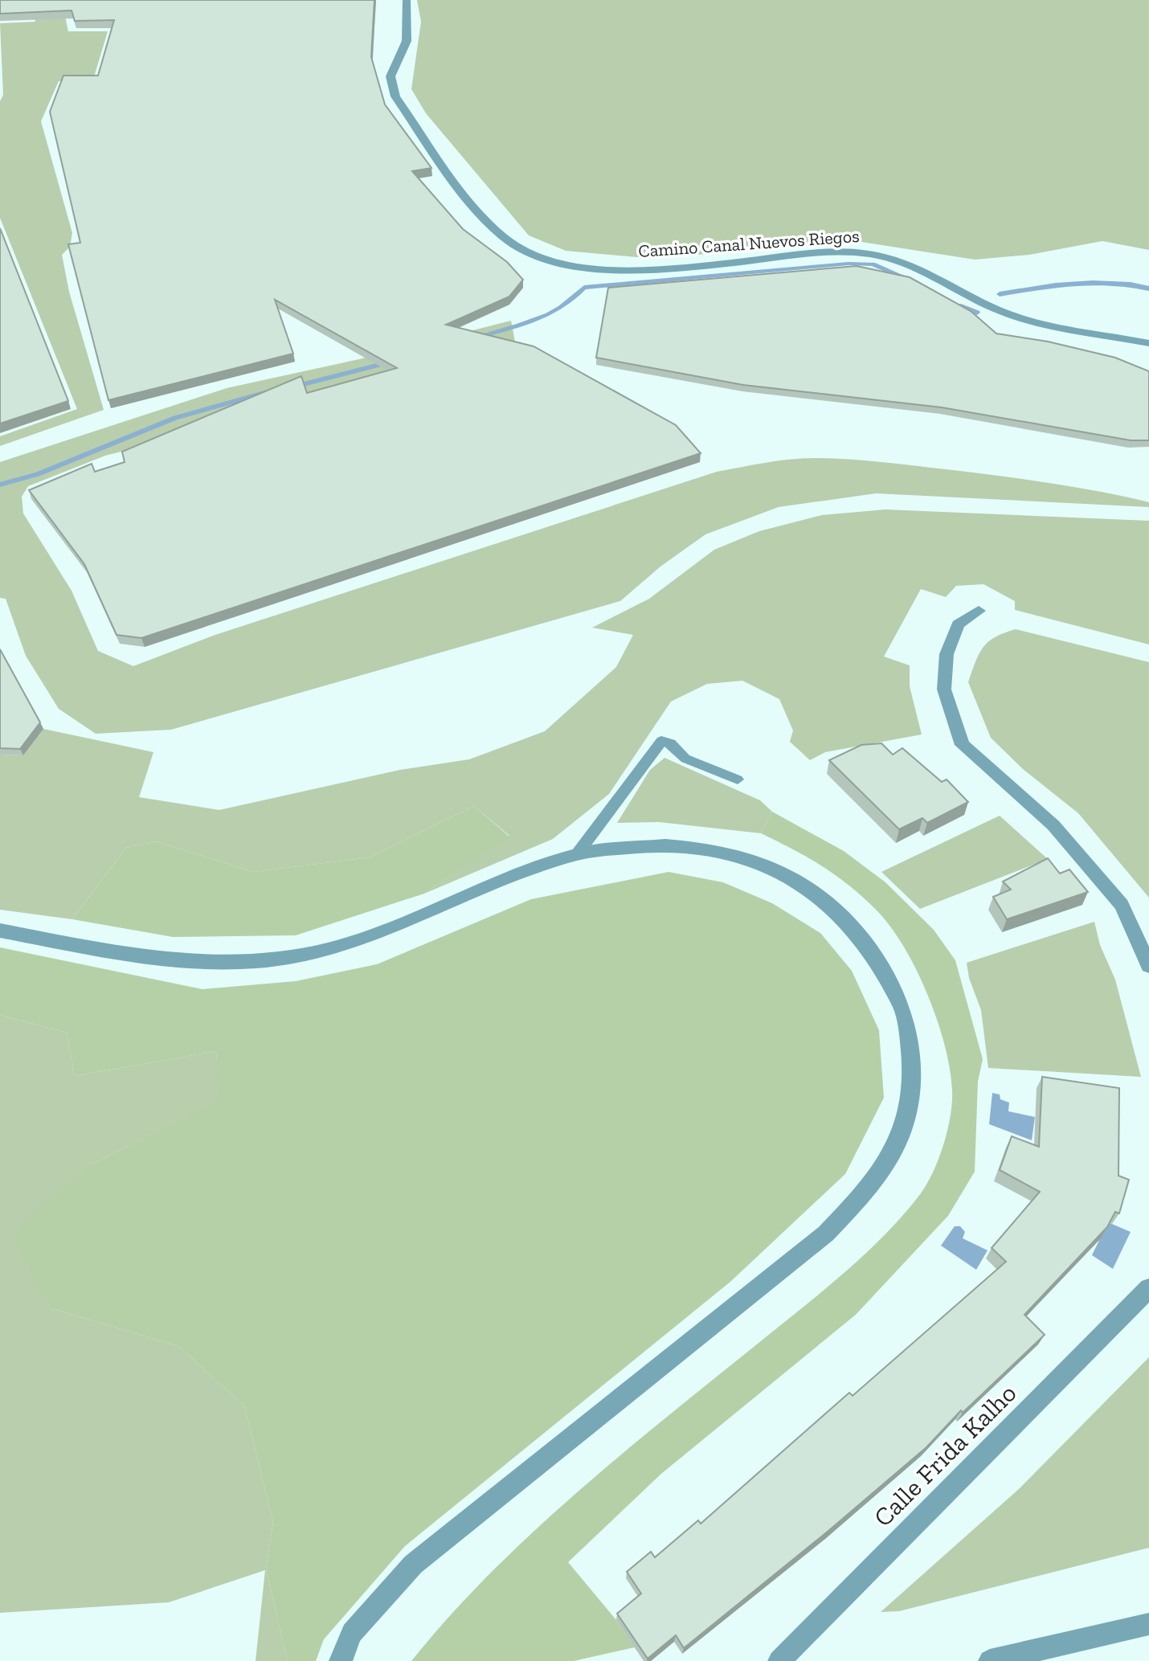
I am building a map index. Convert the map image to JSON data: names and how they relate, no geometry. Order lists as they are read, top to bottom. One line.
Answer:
{"streets":{"street":["Camino Canal Nuevos Riegos","Calle Frida Kalho"]}}
